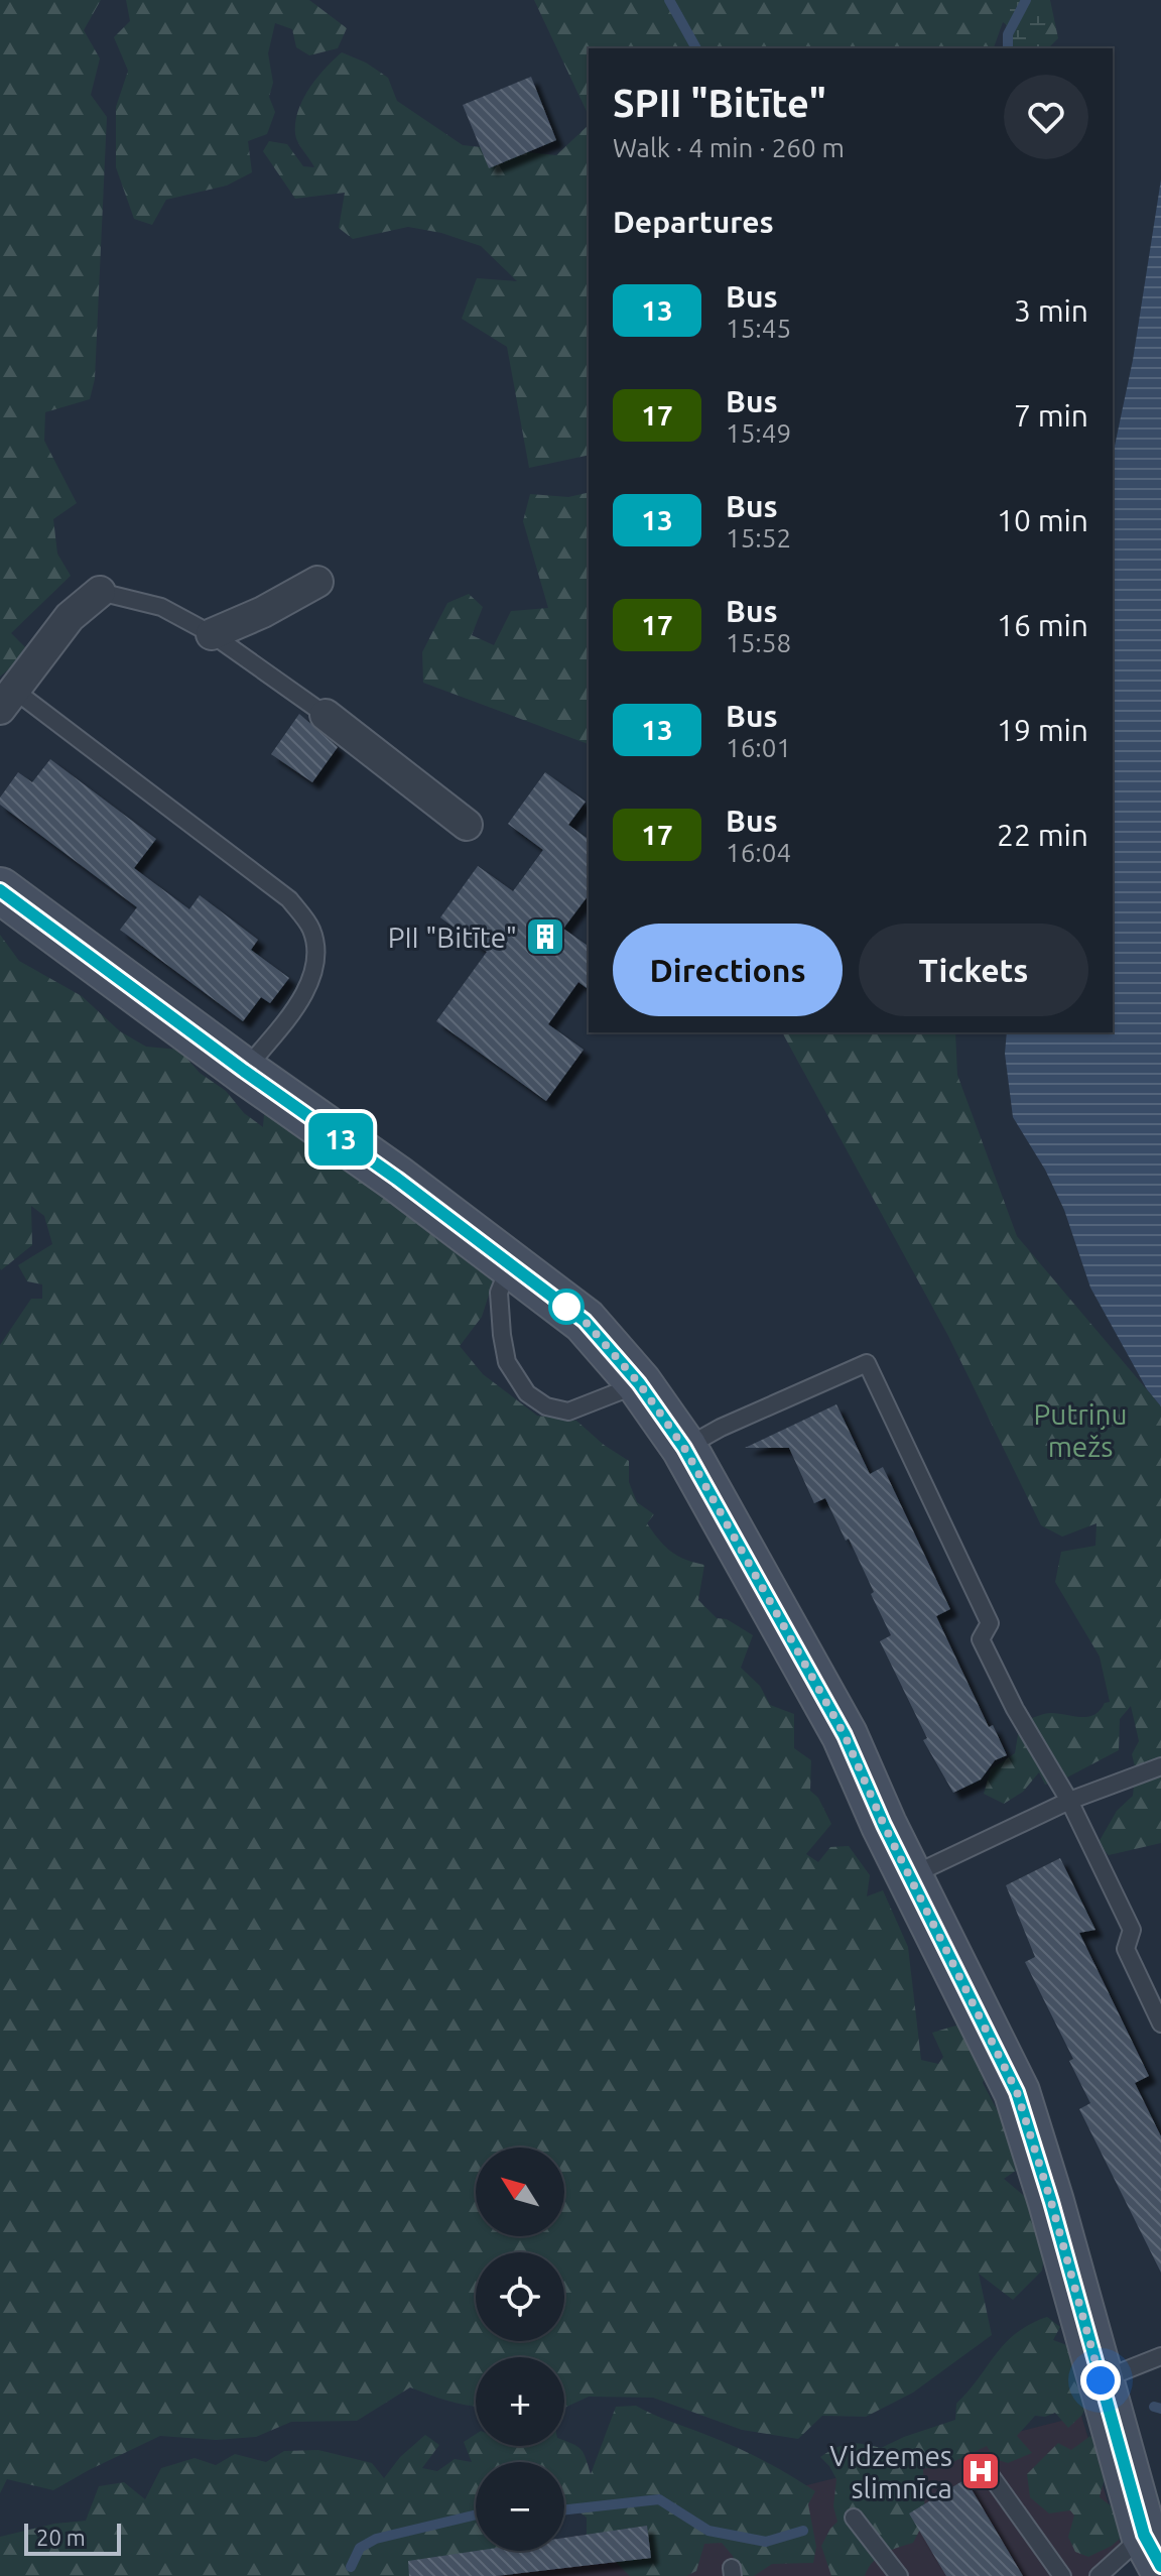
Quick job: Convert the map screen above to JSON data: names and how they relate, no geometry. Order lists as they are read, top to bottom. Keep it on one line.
{"parks":["Putriņu mežs"],"places":{"building":["PII \"Bitīte\""],"hospital":["Vidzemes slimnīca"]},"lines":["bus line 13"],"scale_bar":"20 m","north":"top left","page":{"on_map":"13","heading":[["SPII \"Bitīte\"","Walk · 4 min · 260 m"],"Departures"],"list":[{"mark":"13","name":"Bus","note":"15:45","value":"3 min"},{"mark":"17","name":"Bus","note":"15:49","value":"7 min"},{"mark":"13","name":"Bus","note":"15:52","value":"10 min"},{"mark":"17","name":"Bus","note":"15:58","value":"16 min"},{"mark":"13","name":"Bus","note":"16:01","value":"19 min"},{"mark":"17","name":"Bus","note":"16:04","value":"22 min"}],"buttons":["Directions","Tickets"],"map_buttons":["+","−"],"scale":"20 m"}}
